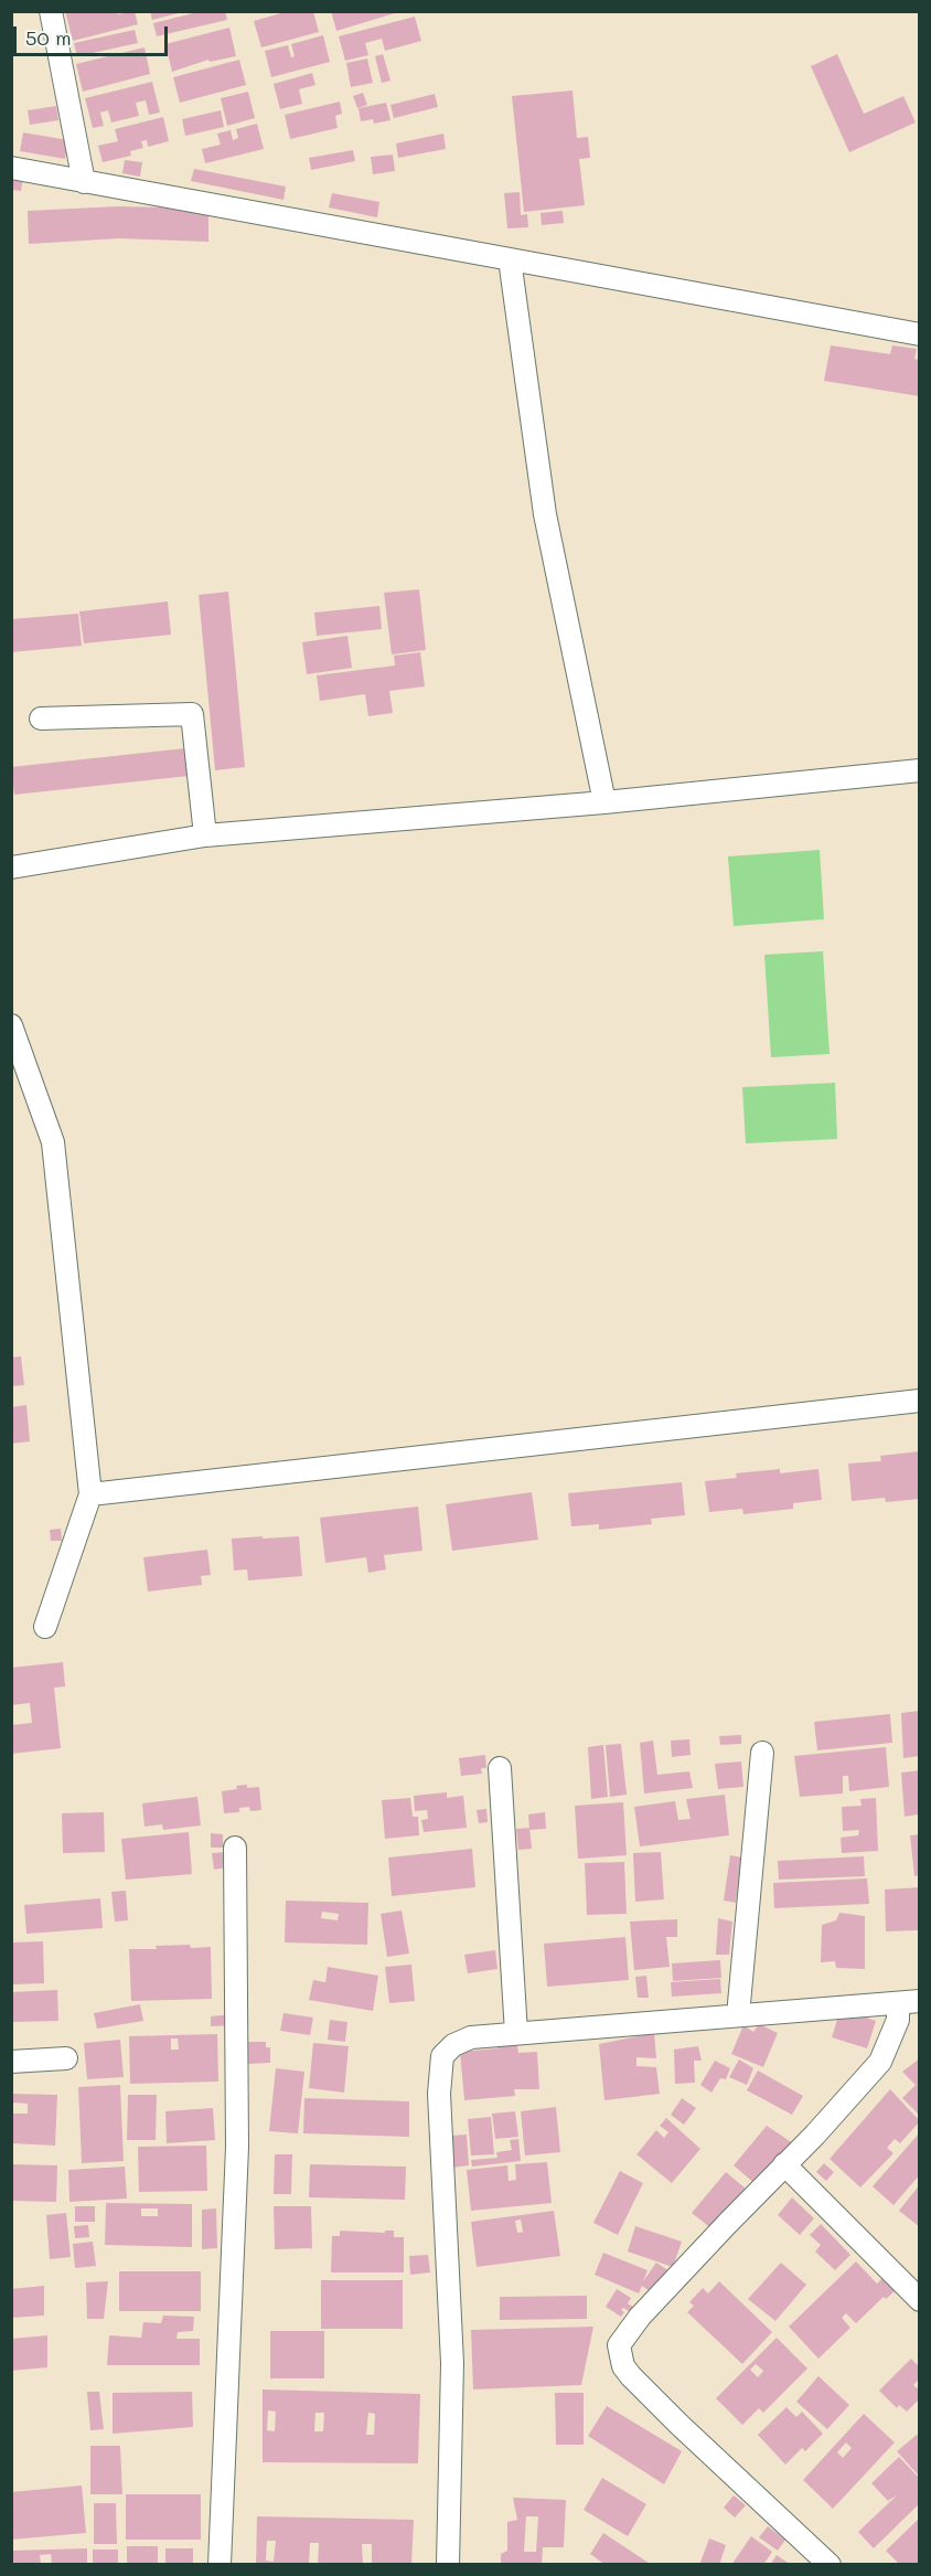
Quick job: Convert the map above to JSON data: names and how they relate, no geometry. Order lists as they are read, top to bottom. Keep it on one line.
{"scale_bar":"50 m"}
